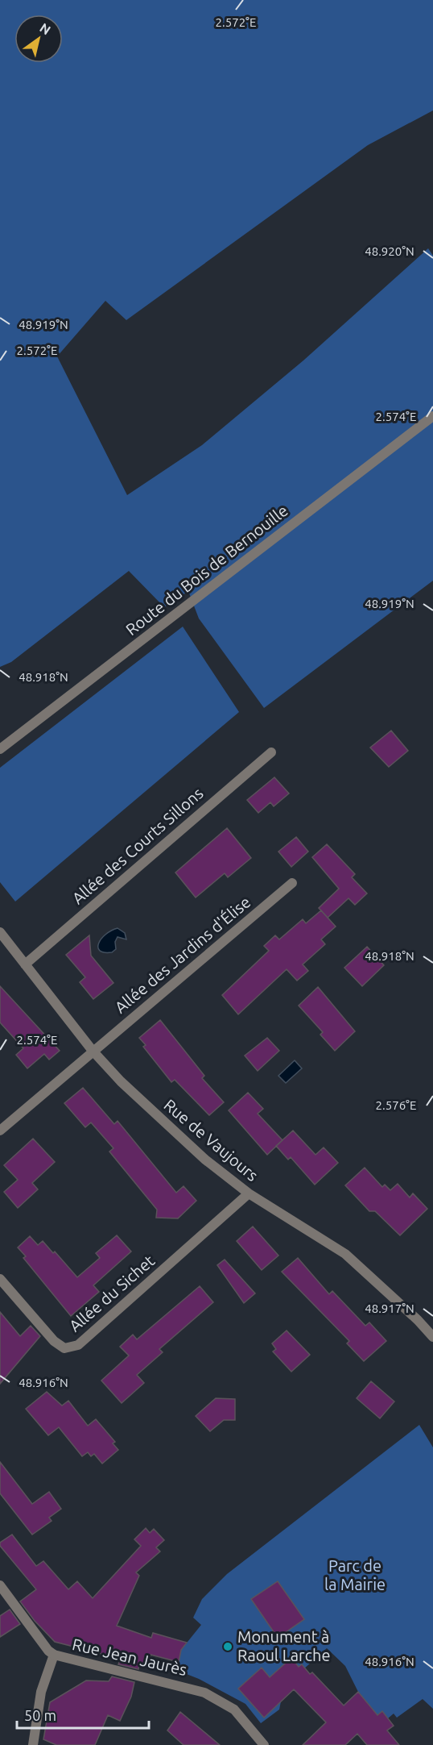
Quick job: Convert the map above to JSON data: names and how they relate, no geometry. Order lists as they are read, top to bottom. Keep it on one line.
{"streets":{"street":["Route du Bois de Bernouille","Allée des Courts Sillons","Allée des Jardins d'Élise","Rue de Vaujours","Allée du Sichet","Rue Jean Jaurès"]},"crossings":[["Allée des Courts Sillons","Rue de Vaujours"],["Allée des Jardins d'Élise","Rue de Vaujours"],["Rue de Vaujours","Allée du Sichet"]],"parks":["Parc de la Mairie"],"places":["Monument à Raoul Larche"],"scale_bar":"50 m","north":"top right","coordinates":["2.572°E","48.920°N","48.919°N","2.574°E","48.918°N","2.576°E","48.917°N","48.916°N"]}
